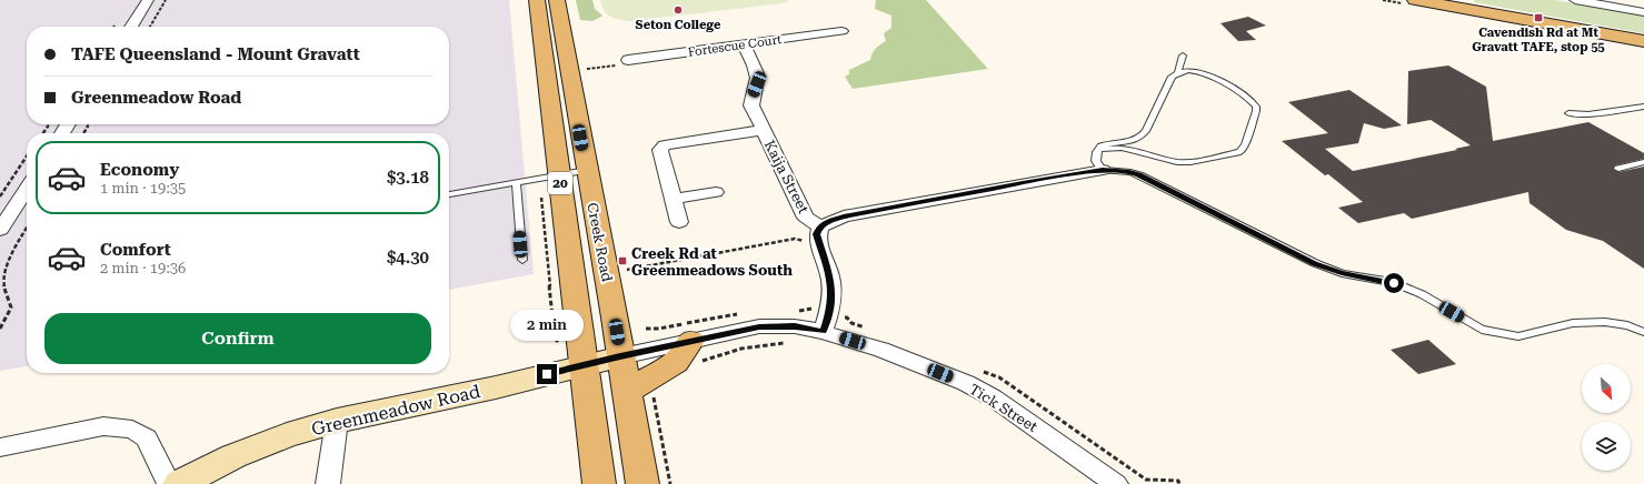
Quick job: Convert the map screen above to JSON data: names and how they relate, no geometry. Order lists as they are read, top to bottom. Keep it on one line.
{"streets":{"main road":["20","Creek Road"],"street":["Fortescue Court","Kaija Street","Tick Street","Greenmeadow Road"]},"crossings":[["Fortescue Court","Kaija Street"],["Kaija Street","Tick Street"],["Creek Road","Tick Street"],["Creek Road","Greenmeadow Road"],["Tick Street","Greenmeadow Road"]],"places":{"other":["Seton College"],"transit":["Cavendish Rd at Mt Gravatt TAFE, stop 55","Creek Rd at Greenmeadows South"]},"north":"bottom right","page":{"banner":["TAFE Queensland - Mount Gravatt","Greenmeadow Road"],"list":[{"name":"Economy","note":"1 min · 19:35","value":"$3.18"},{"name":"Comfort","note":"2 min · 19:36","value":"$4.30"}],"buttons":"Confirm","bubble":"2 min"}}
